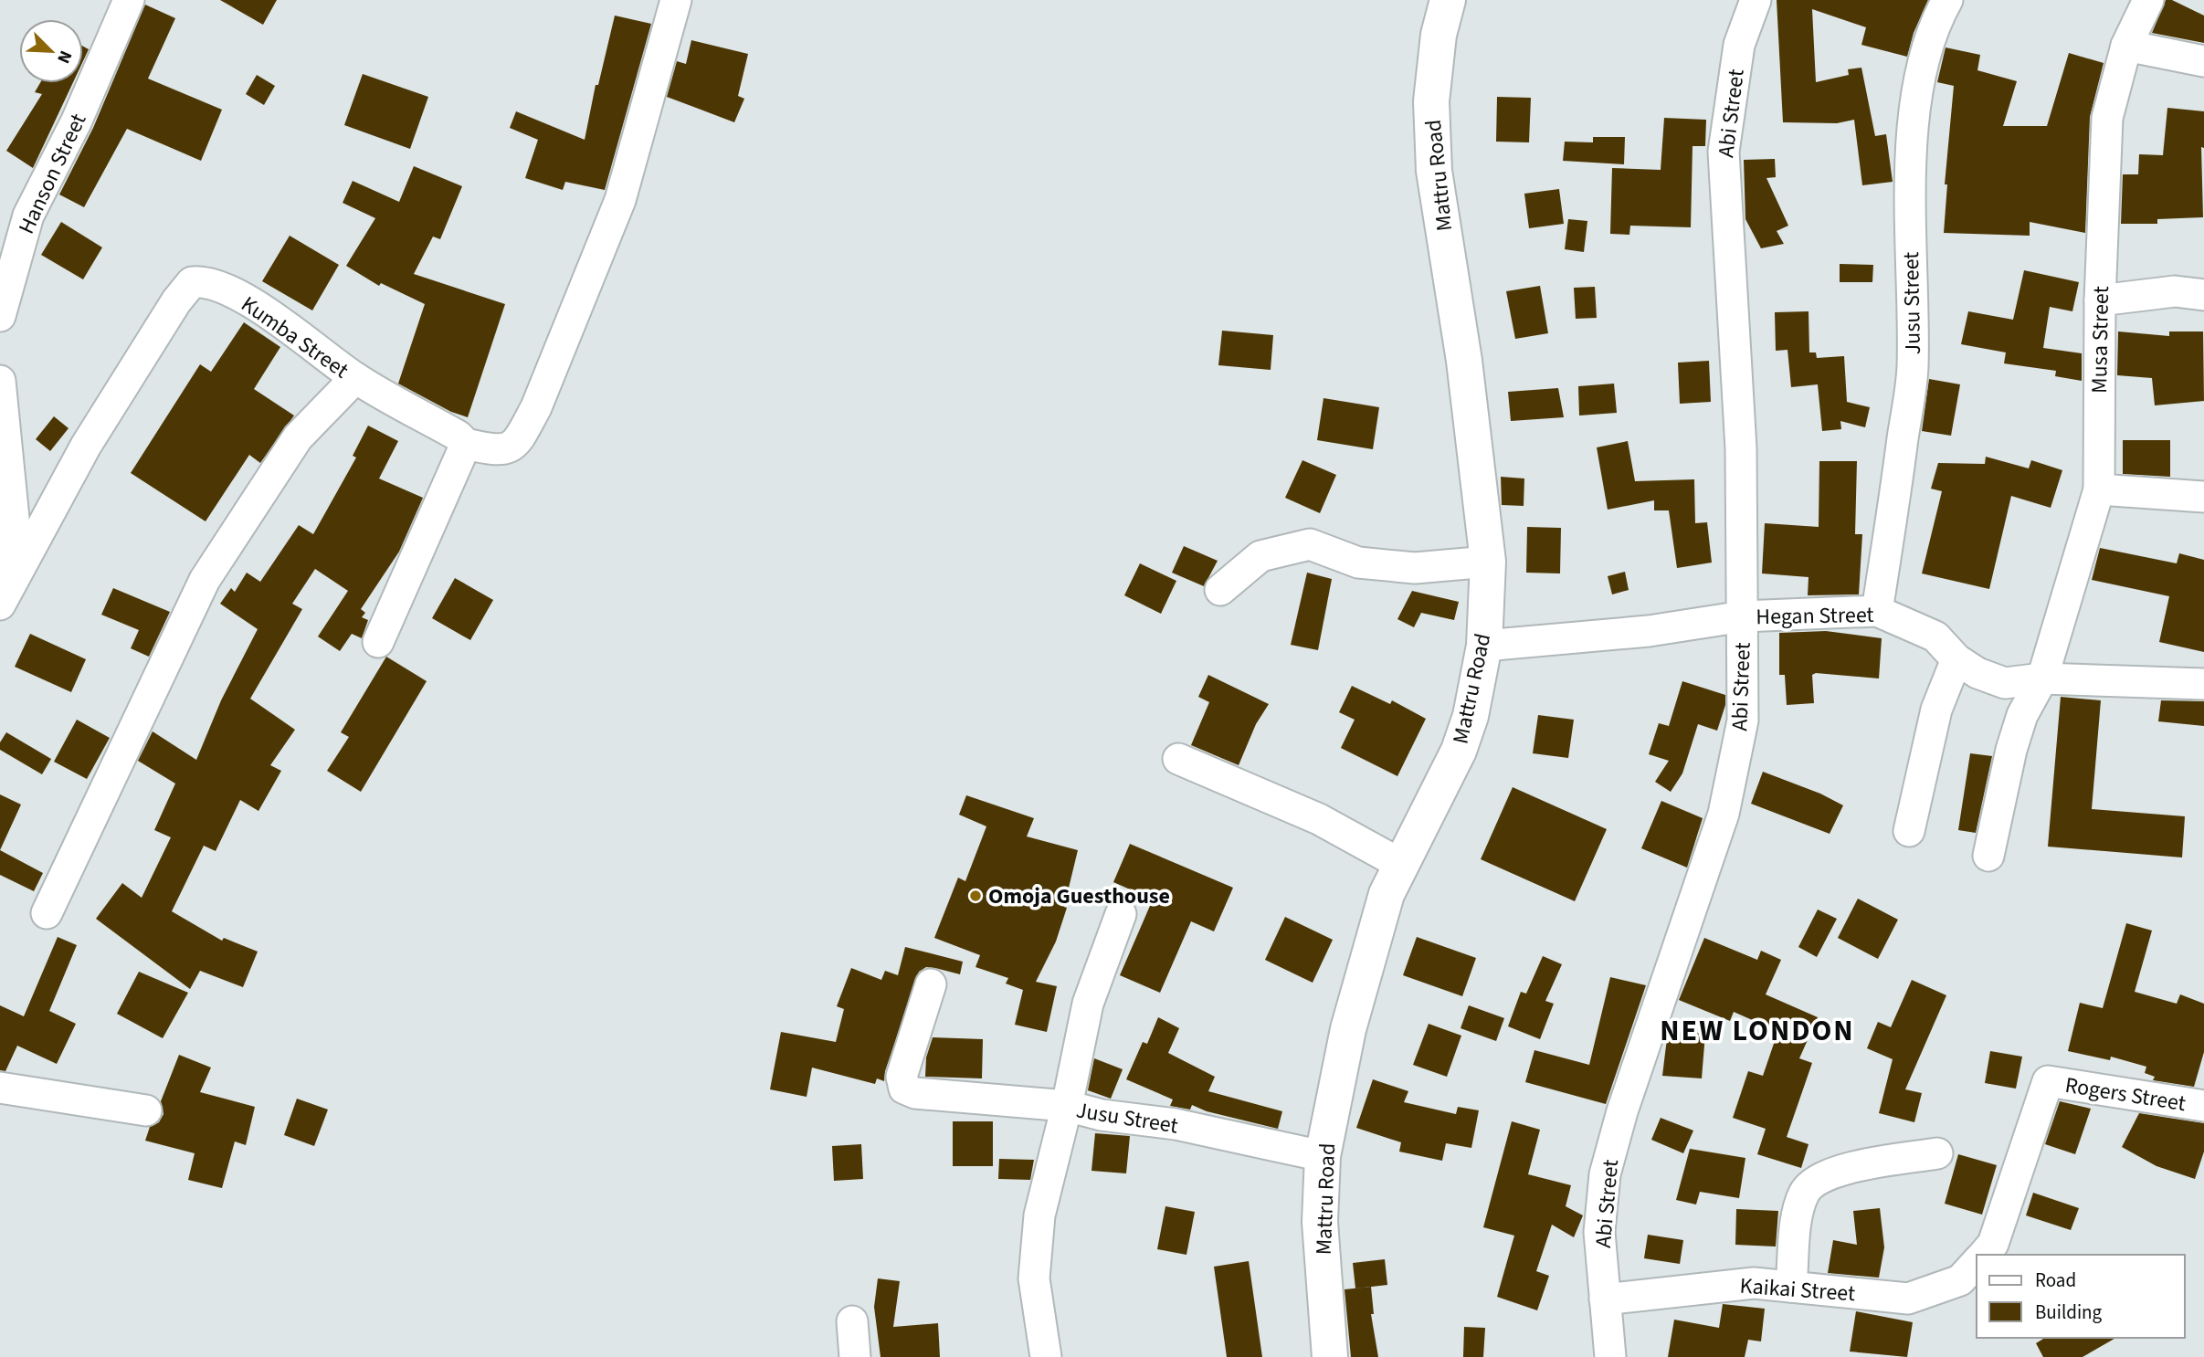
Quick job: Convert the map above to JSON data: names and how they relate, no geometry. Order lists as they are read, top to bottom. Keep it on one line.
{"streets":{"main road":["Mattru Road"],"street":["Abi Street","Hanson Street","Jusu Street","Kumba Street","Musa Street","Hegan Street","Rogers Street","Kaikai Street"]},"crossings":[["Abi Street","Hegan Street"],["Abi Street","Kaikai Street"],["Mattru Road","Jusu Street"],["Mattru Road","Hegan Street"],["Jusu Street","Hegan Street"],["Musa Street","Hegan Street"]],"districts":["NEW LONDON"],"places":["Omoja Guesthouse"],"legend":["Road","Building"],"north":"bottom right"}
